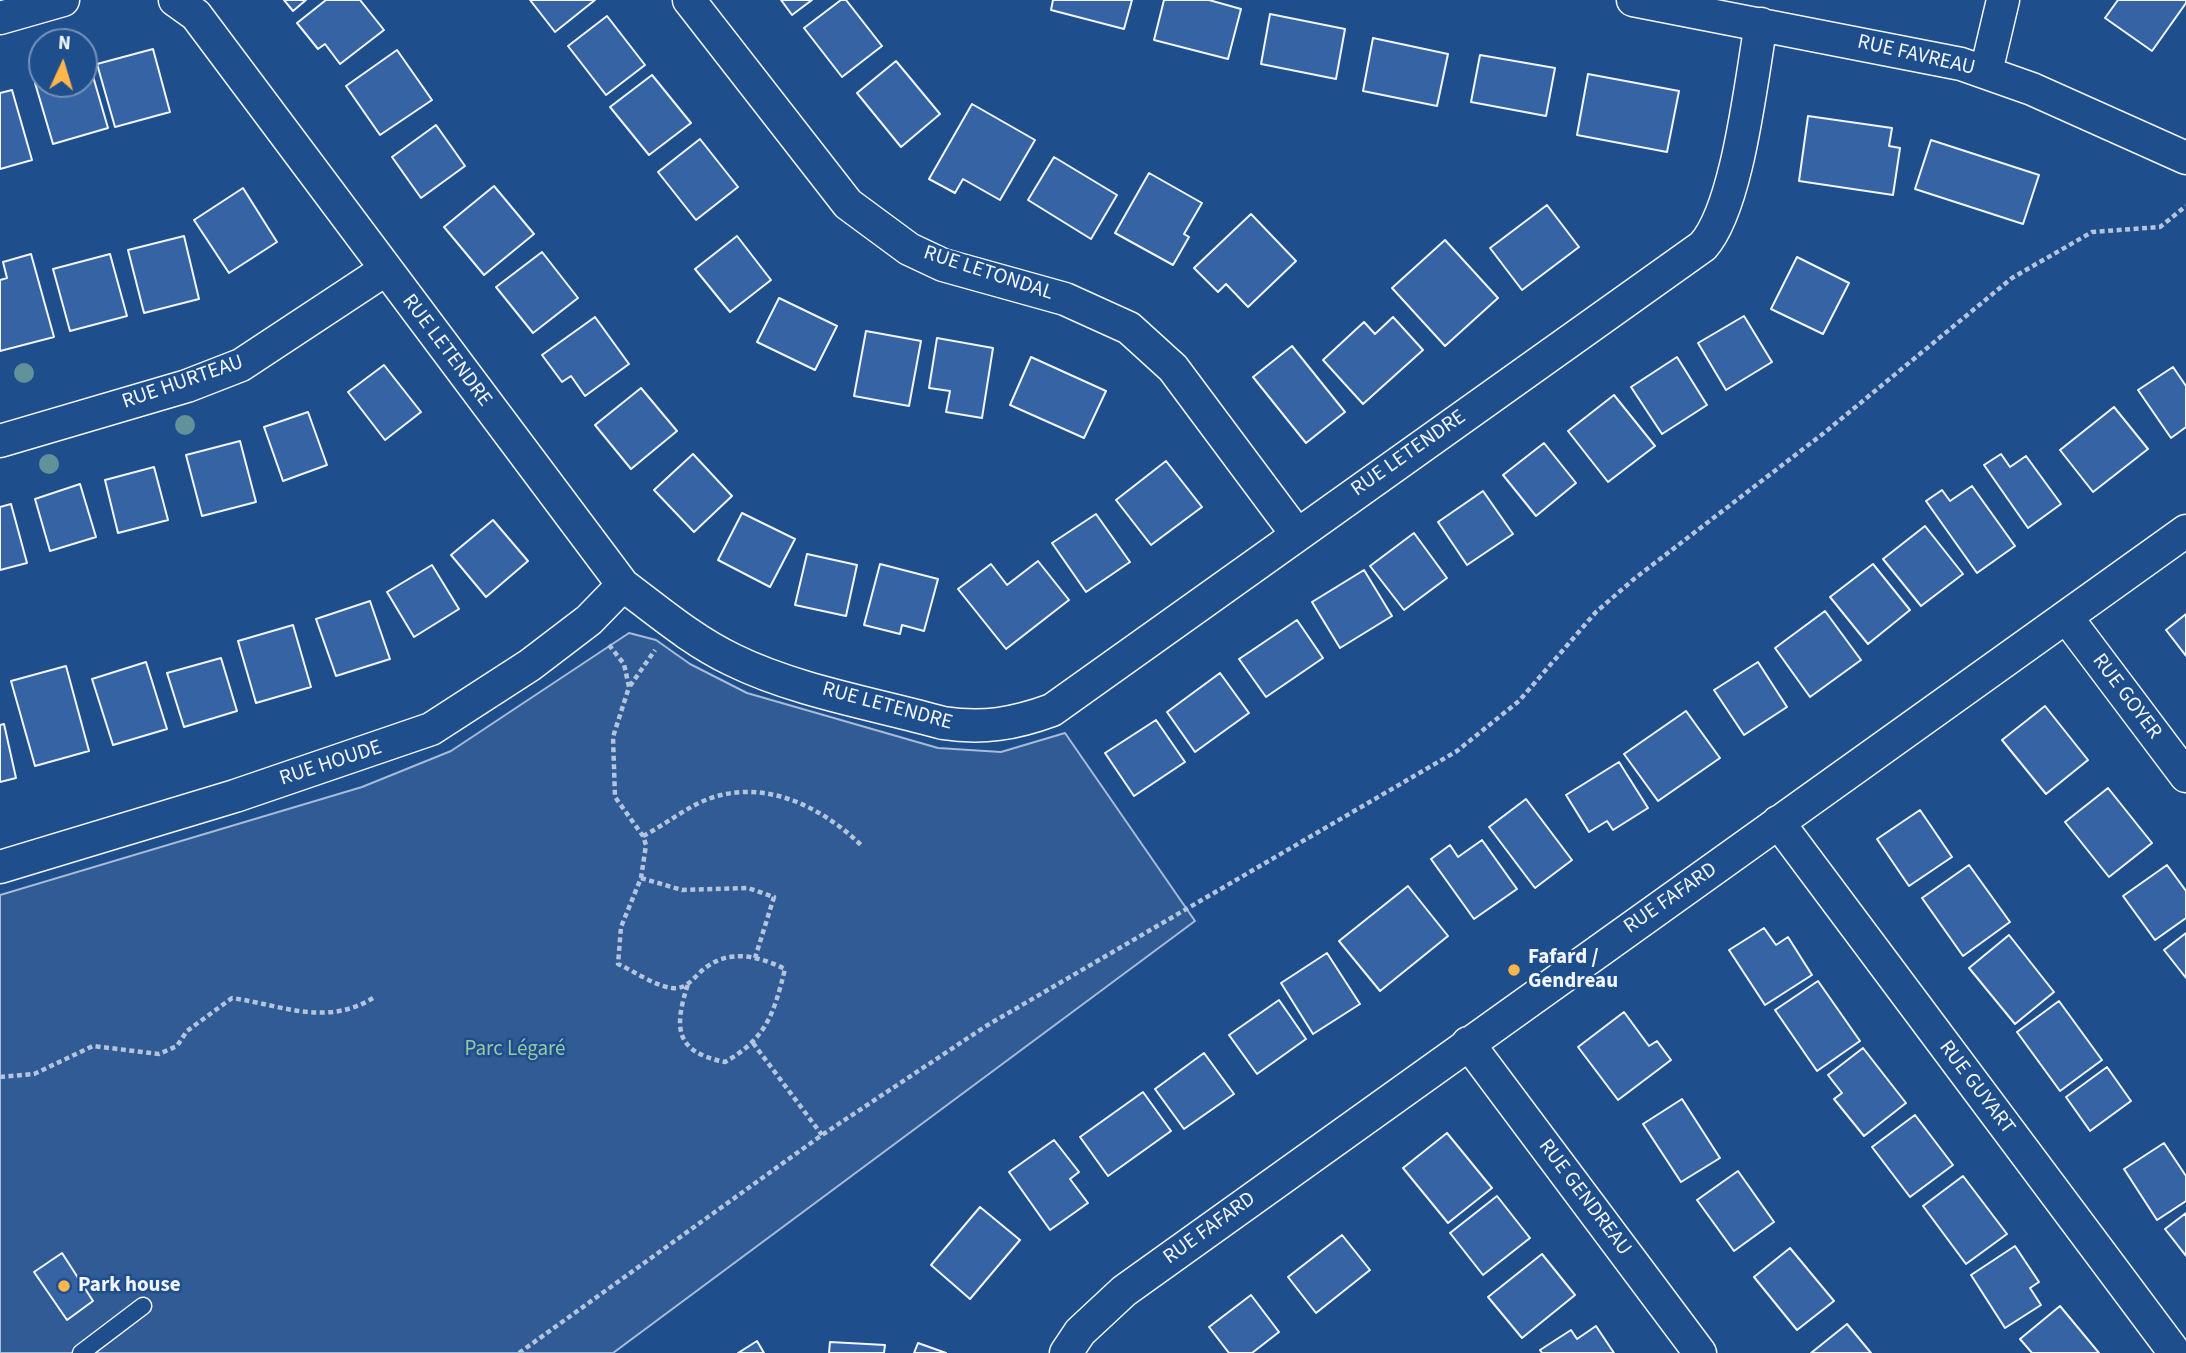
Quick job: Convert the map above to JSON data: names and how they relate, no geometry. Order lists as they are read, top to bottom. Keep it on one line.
{"streets":{"street":["RUE FAVREAU","RUE LETONDAL","RUE LETENDRE","RUE HURTEAU","RUE GOYER","RUE HOUDE","RUE FAFARD","RUE GUYART","RUE GENDREAU"]},"crossings":[["RUE FAVREAU","RUE LETENDRE"],["RUE LETONDAL","RUE LETENDRE"],["RUE LETENDRE","RUE HURTEAU"],["RUE LETENDRE","RUE HOUDE"],["RUE GOYER","RUE FAFARD"],["RUE FAFARD","RUE GUYART"],["RUE FAFARD","RUE GENDREAU"]],"parks":["Parc Légaré"],"places":["Fafard / Gendreau","Park house"],"north":"top"}
